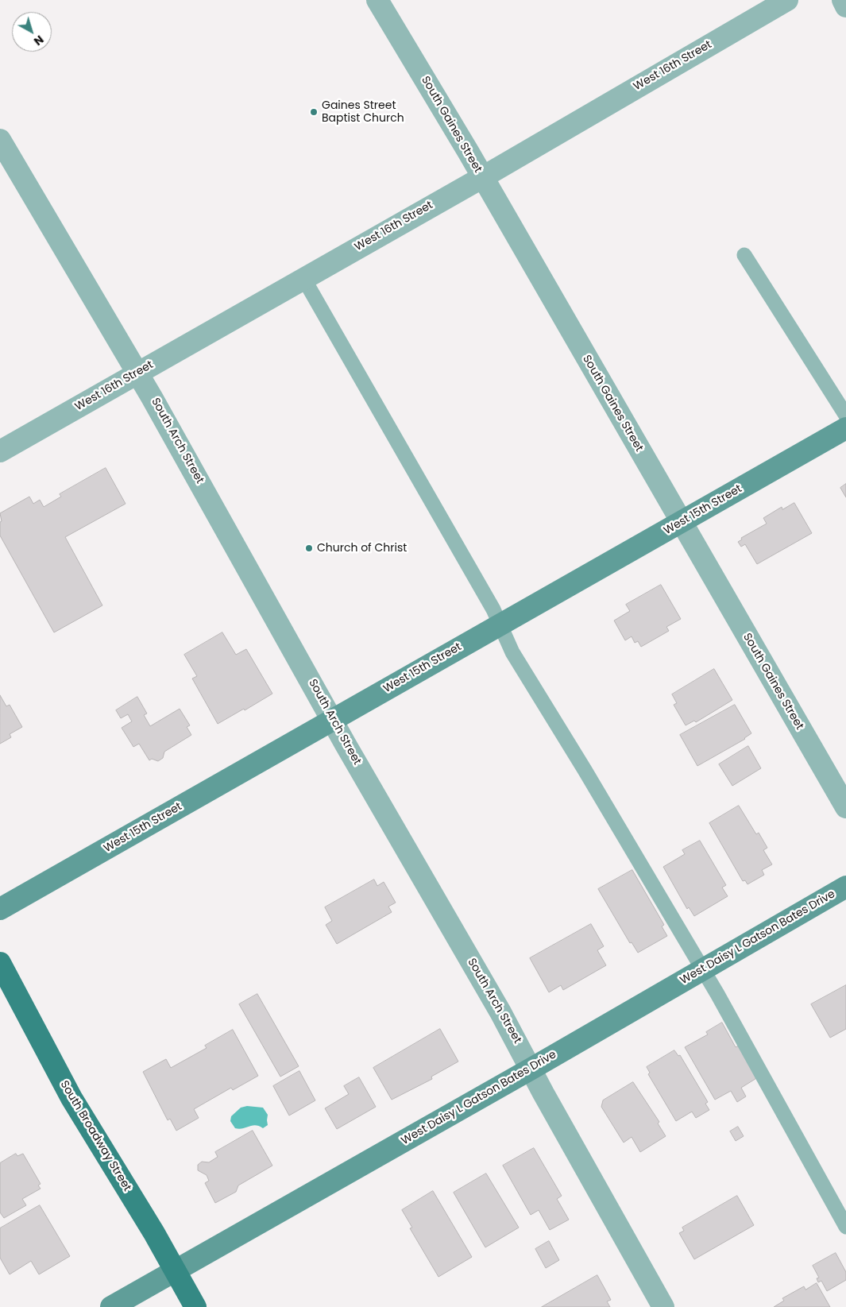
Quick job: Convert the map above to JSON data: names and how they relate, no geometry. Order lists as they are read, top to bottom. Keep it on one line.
{"streets":{"main road":["South Broadway Street"],"street":["West 16th Street","South Gaines Street","South Arch Street","West 15th Street","West Daisy L Gatson Bates Drive"]},"crossings":[["West 16th Street","South Gaines Street"],["West 16th Street","South Arch Street"],["South Gaines Street","West 15th Street"],["South Arch Street","West 15th Street"],["South Arch Street","West Daisy L Gatson Bates Drive"],["West Daisy L Gatson Bates Drive","South Broadway Street"]],"places":["Gaines Street Baptist Church","Church of Christ"],"north":"bottom right"}
